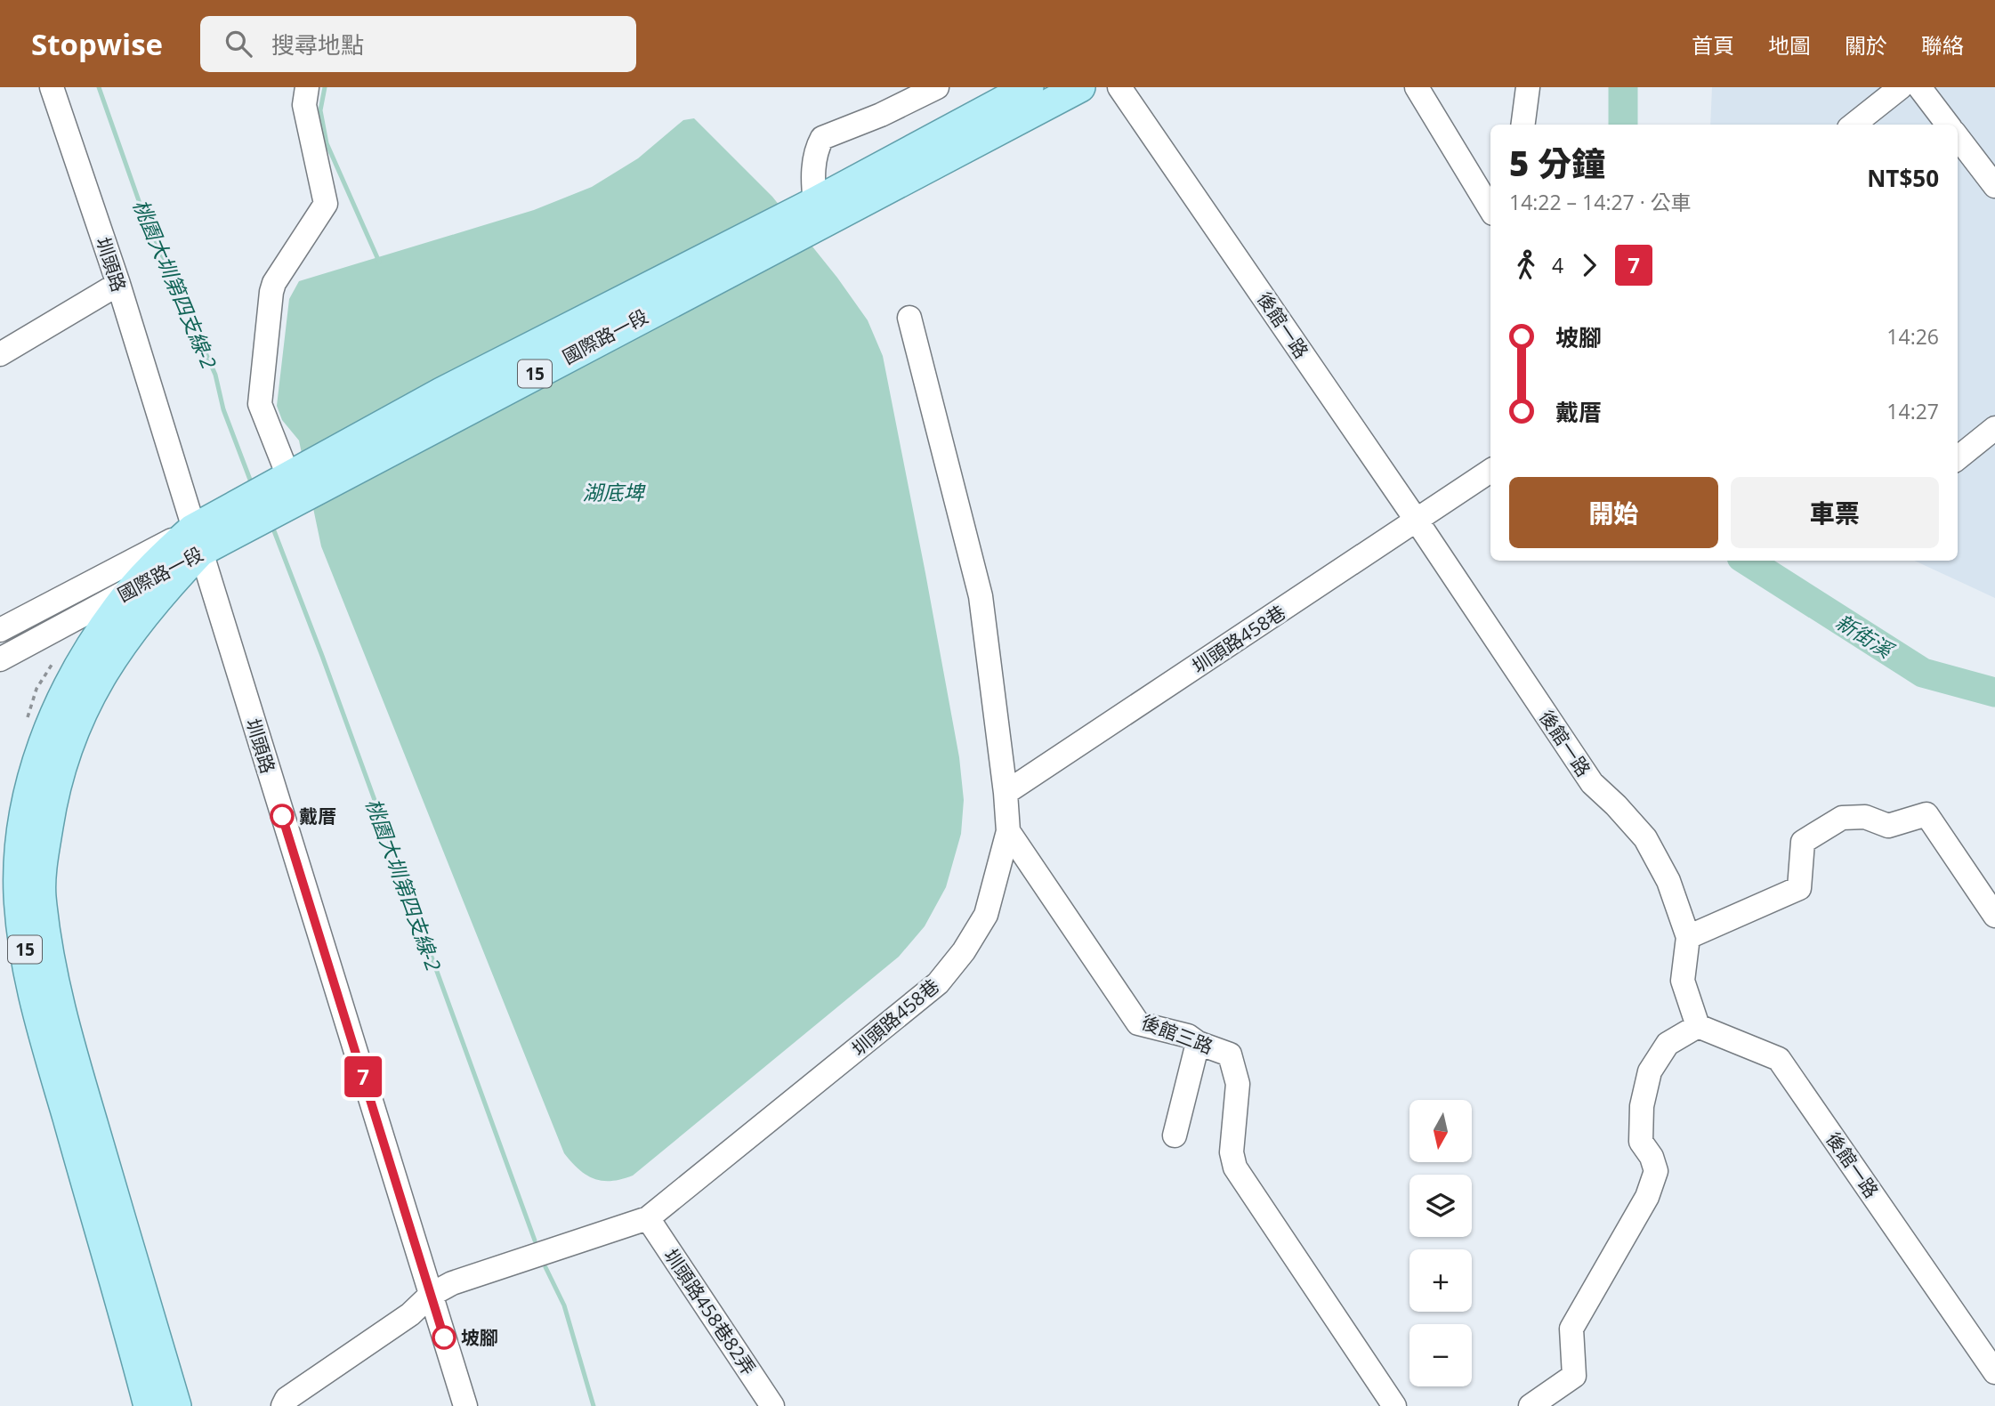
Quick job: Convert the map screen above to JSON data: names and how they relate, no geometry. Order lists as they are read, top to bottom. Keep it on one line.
{"streets":{"main road":["國際路一段","15"],"street":["圳頭路","後館一路","圳頭路458巷","後館三路","圳頭路458巷82弄"]},"crossings":[["圳頭路","國際路一段"],["圳頭路","15"],["圳頭路","圳頭路458巷"],["後館一路","圳頭路458巷"],["國際路一段","15"],["圳頭路458巷","後館三路"],["圳頭路458巷","圳頭路458巷82弄"]],"water":["桃園大圳第四支線-2","湖底埤","新街溪"],"places":["戴厝","坡腳"],"lines":["bus line 7"],"north":"bottom","page":{"header":"Stopwise","search":"搜尋地點","nav":["首頁","地圖","關於","聯絡"],"on_map":"7","heading":["5 分鐘","14:22 – 14:27 · 公車","NT$50"],"legs":["4","7"],"list":[{"name":"坡腳","value":"14:26"},{"name":"戴厝","value":"14:27"}],"buttons":["開始","車票"],"map_buttons":["+","−"]}}
